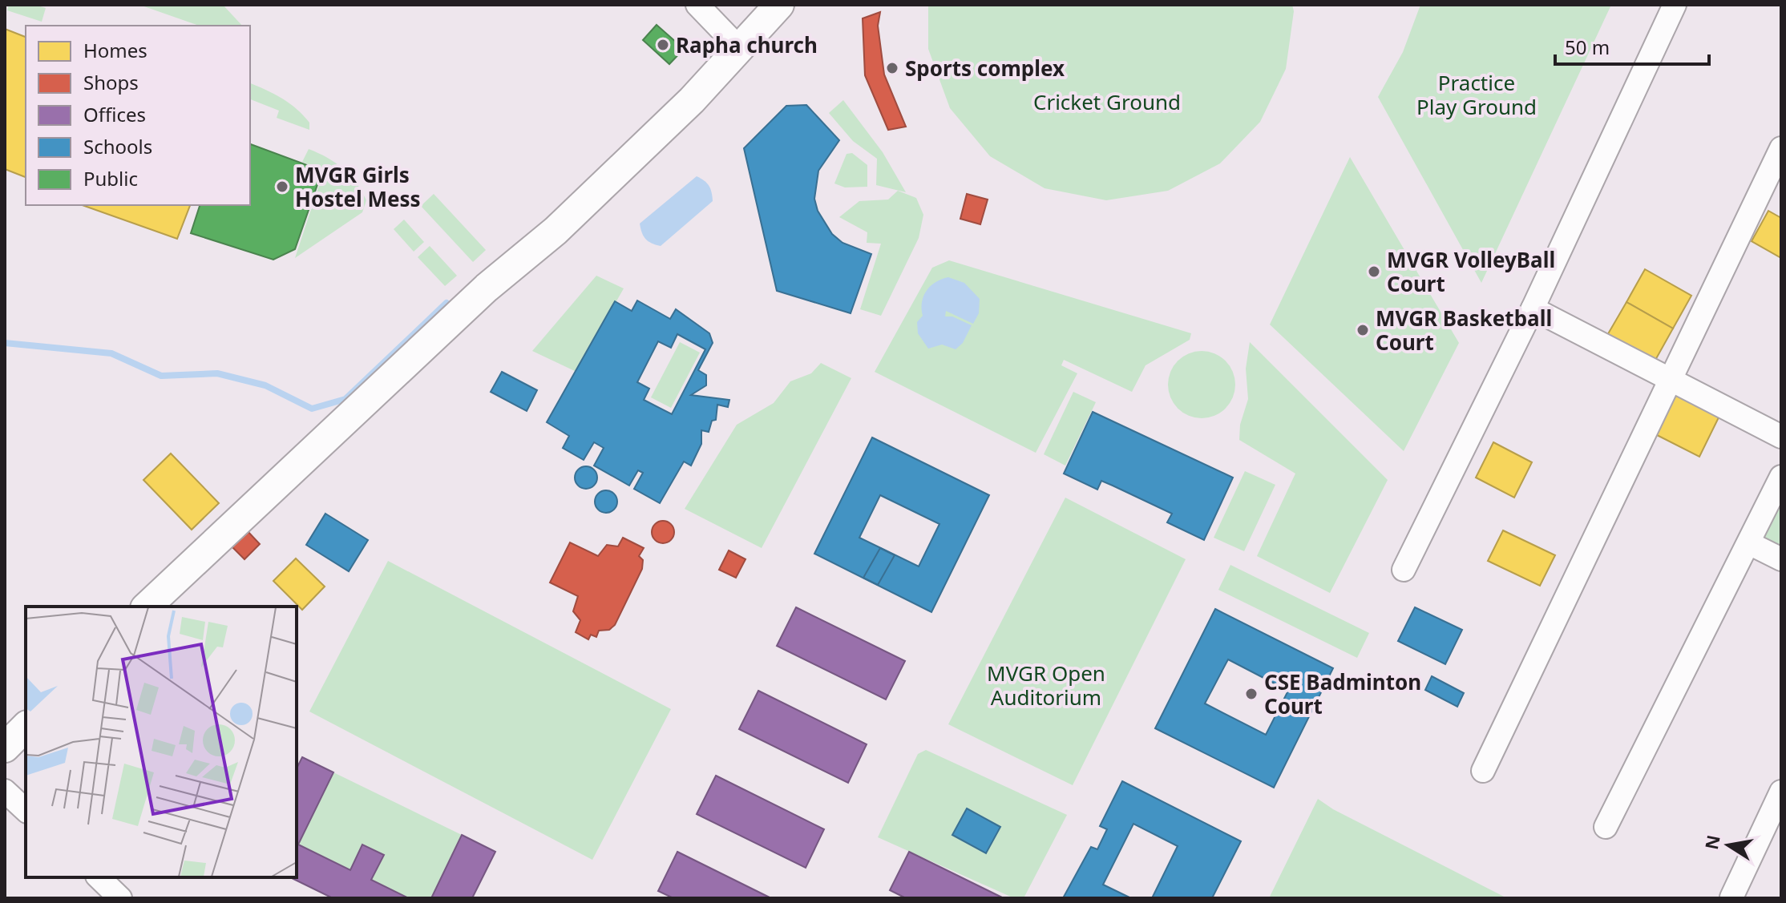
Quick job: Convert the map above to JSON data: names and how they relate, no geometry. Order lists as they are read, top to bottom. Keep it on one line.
{"parks":["Practice Play Ground","Cricket Ground","MVGR Open Auditorium"],"places":["Rapha church","Sports complex","MVGR Girls Hostel Mess","MVGR VolleyBall Court","MVGR Basketball Court","CSE Badminton Court"],"legend":["Homes","Shops","Offices","Schools","Public"],"scale_bar":"50 m","north":"left"}
